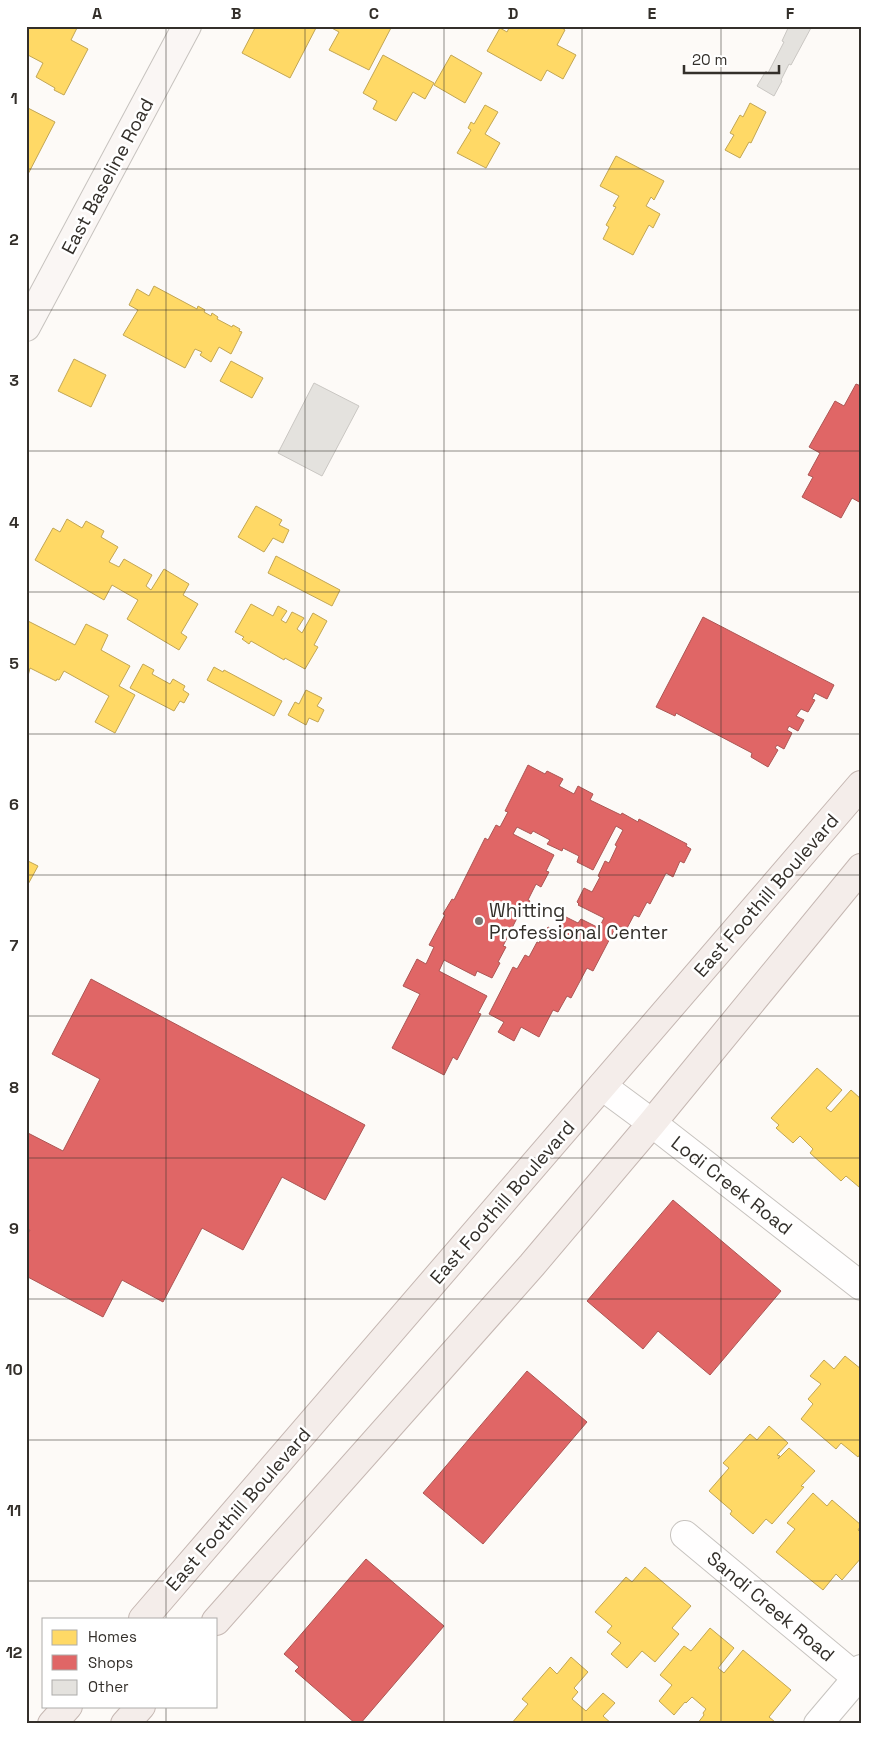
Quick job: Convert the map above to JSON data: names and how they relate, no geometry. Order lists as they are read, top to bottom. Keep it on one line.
{"streets":{"main road":["East Baseline Road","East Foothill Boulevard"],"street":["Lodi Creek Road","Sandi Creek Road"]},"crossings":[["East Foothill Boulevard","Lodi Creek Road"]],"places":["Whitting Professional Center"],"legend":["Homes","Shops","Other"],"scale_bar":"20 m","grid":{"columns":["A","B","C","D","E","F"],"rows":["1","2","3","4","5","6","7","8","9","10","11","12"]}}
